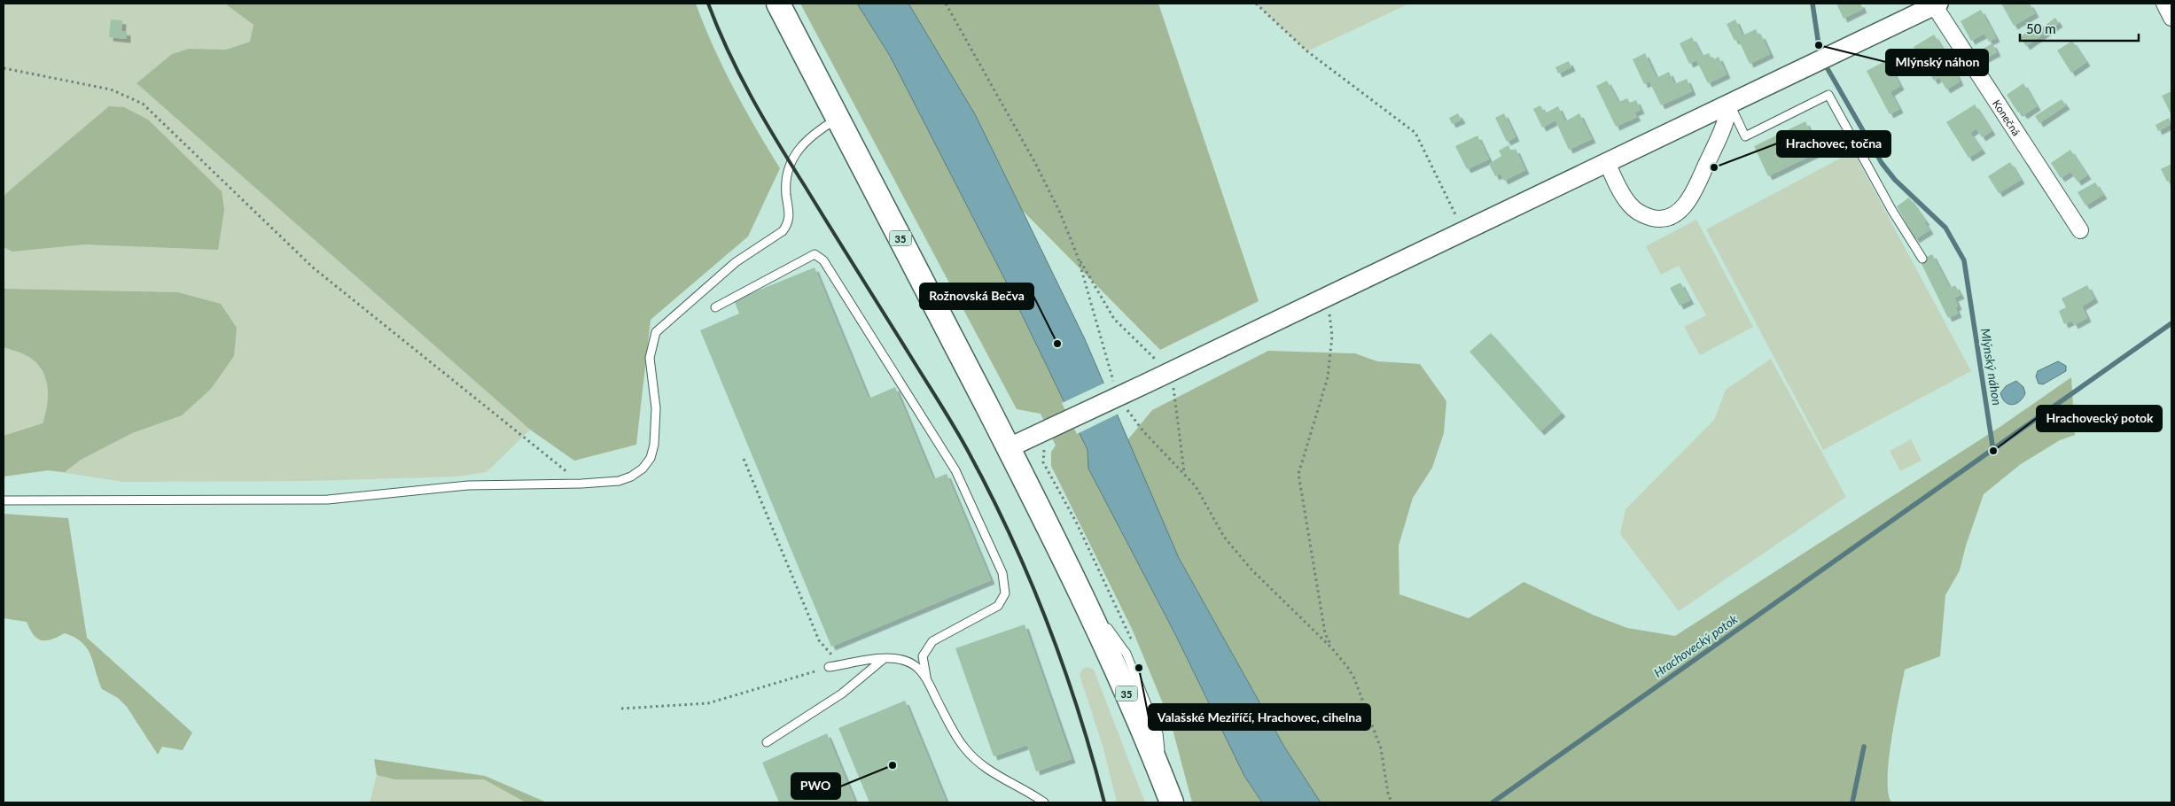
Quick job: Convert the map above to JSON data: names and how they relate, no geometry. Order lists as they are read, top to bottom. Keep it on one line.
{"streets":{"main road":["35"],"street":["Konečná"]},"water":["Mlýnský náhon","Hrachovecký potok"],"places":["Mlýnský náhon","Hrachovec, točna","Rožnovská Bečva","Hrachovecký potok","Valašské Meziříčí, Hrachovec, cihelna","PWO"],"scale_bar":"50 m"}
